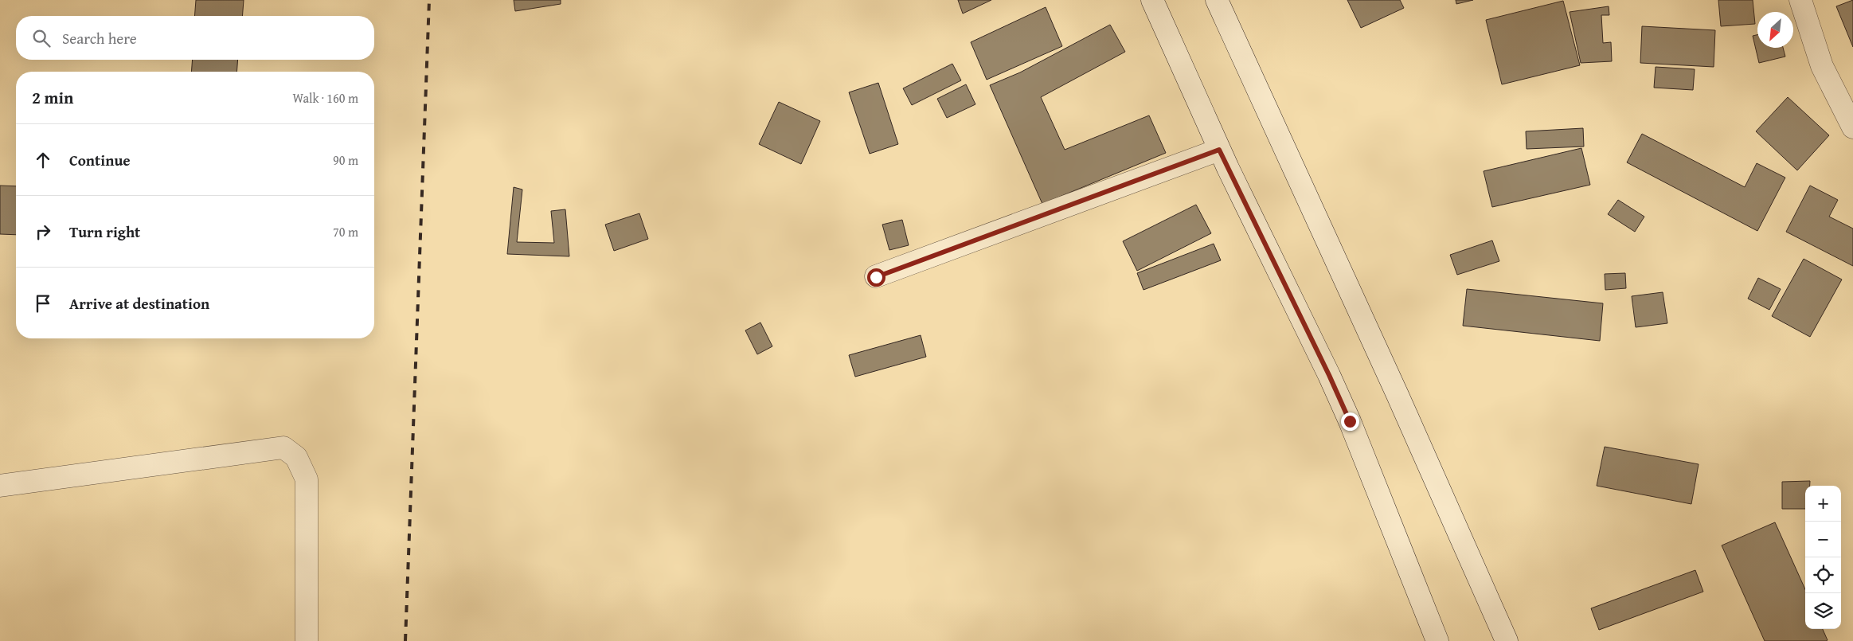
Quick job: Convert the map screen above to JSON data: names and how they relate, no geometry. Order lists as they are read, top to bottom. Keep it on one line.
{"north":"bottom left","page":{"search":"Search here","heading":["2 min","Walk · 160 m"],"list":[["Continue","90 m"],["Turn right","70 m"],"Arrive at destination"],"map_buttons":["+","−"]}}
